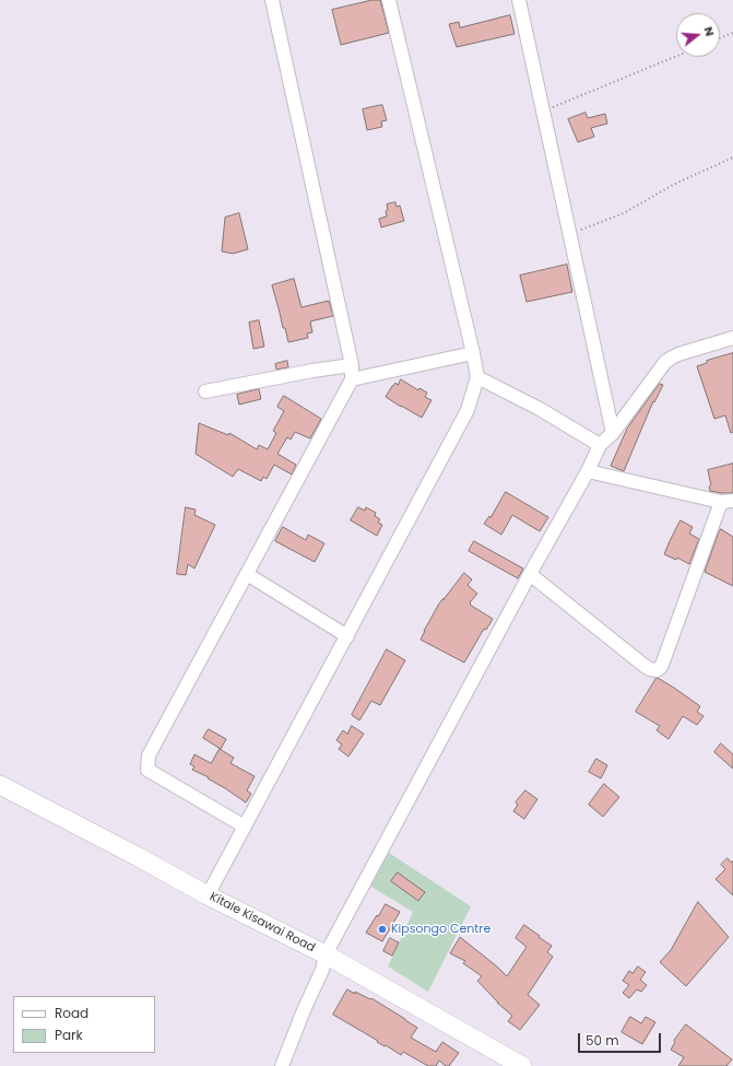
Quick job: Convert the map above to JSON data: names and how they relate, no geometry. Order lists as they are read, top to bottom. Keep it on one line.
{"streets":{"street":["Kitale Kisawai Road"]},"places":["Kipsongo Centre"],"legend":["Road","Park"],"scale_bar":"50 m","north":"right"}
